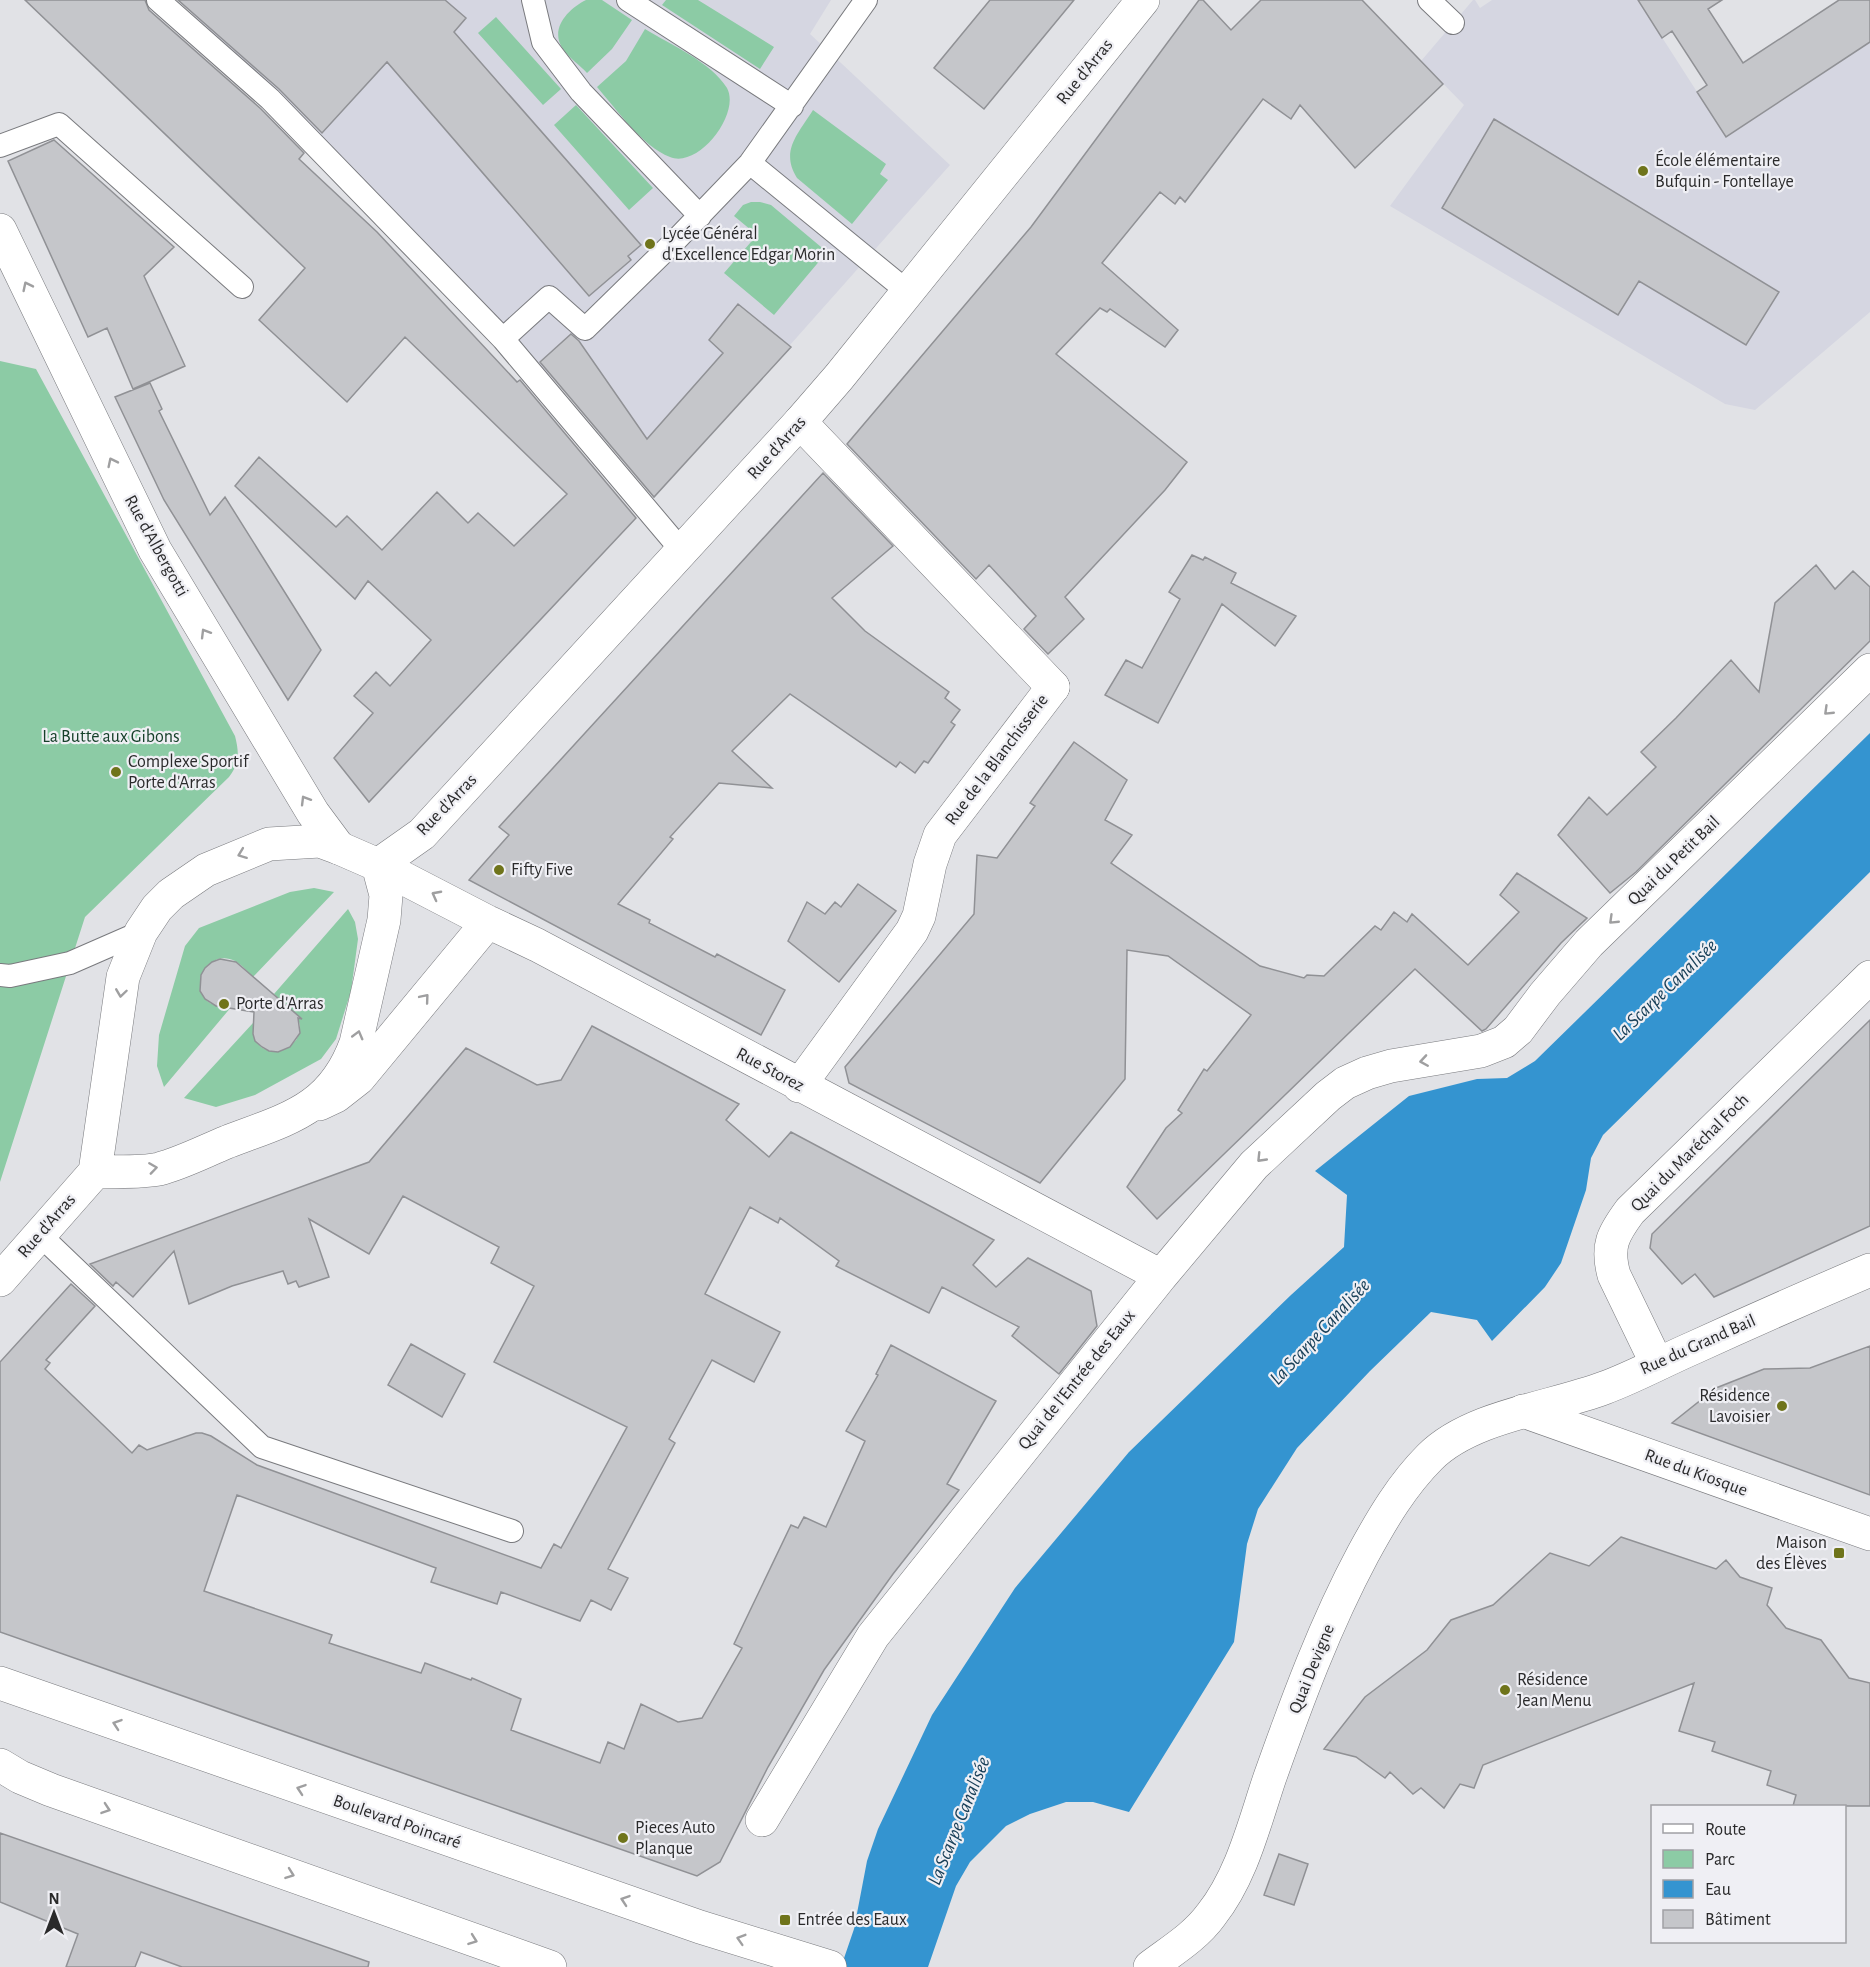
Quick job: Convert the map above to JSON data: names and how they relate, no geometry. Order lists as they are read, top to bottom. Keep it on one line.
{"streets":{"street":["Rue d'Arras","Rue d'Albergotti","Rue de la Blanchisserie","Quai du Petit Bail","Rue Storez","Quai du Maréchal Foch","Rue du Grand Bail","Quai de l'Entrée des Eaux","Rue du Kiosque","Quai Devigne","Boulevard Poincaré"]},"crossings":[["Rue d'Arras","Rue de la Blanchisserie"],["Rue d'Arras","Rue Storez"],["Rue de la Blanchisserie","Rue Storez"],["Quai du Petit Bail","Quai de l'Entrée des Eaux"],["Rue Storez","Quai de l'Entrée des Eaux"],["Quai du Maréchal Foch","Rue du Grand Bail"],["Rue du Grand Bail","Rue du Kiosque"],["Rue du Grand Bail","Quai Devigne"],["Rue du Kiosque","Quai Devigne"]],"one_way":["Rue d'Albergotti","Quai du Petit Bail","Quai de l'Entrée des Eaux"],"water":["La Scarpe Canalisée"],"parks":["La Butte aux Gibons"],"places":{"other":["École élémentaire Bufquin - Fontellaye","Lycée Général d'Excellence Edgar Morin","Complexe Sportif Porte d'Arras","Fifty Five","Porte d'Arras","Résidence Lavoisier","Résidence Jean Menu","Pieces Auto Planque"],"transit":["Maison des Élèves","Entrée des Eaux"]},"legend":["Route","Parc","Eau","Bâtiment"],"north":"top"}
